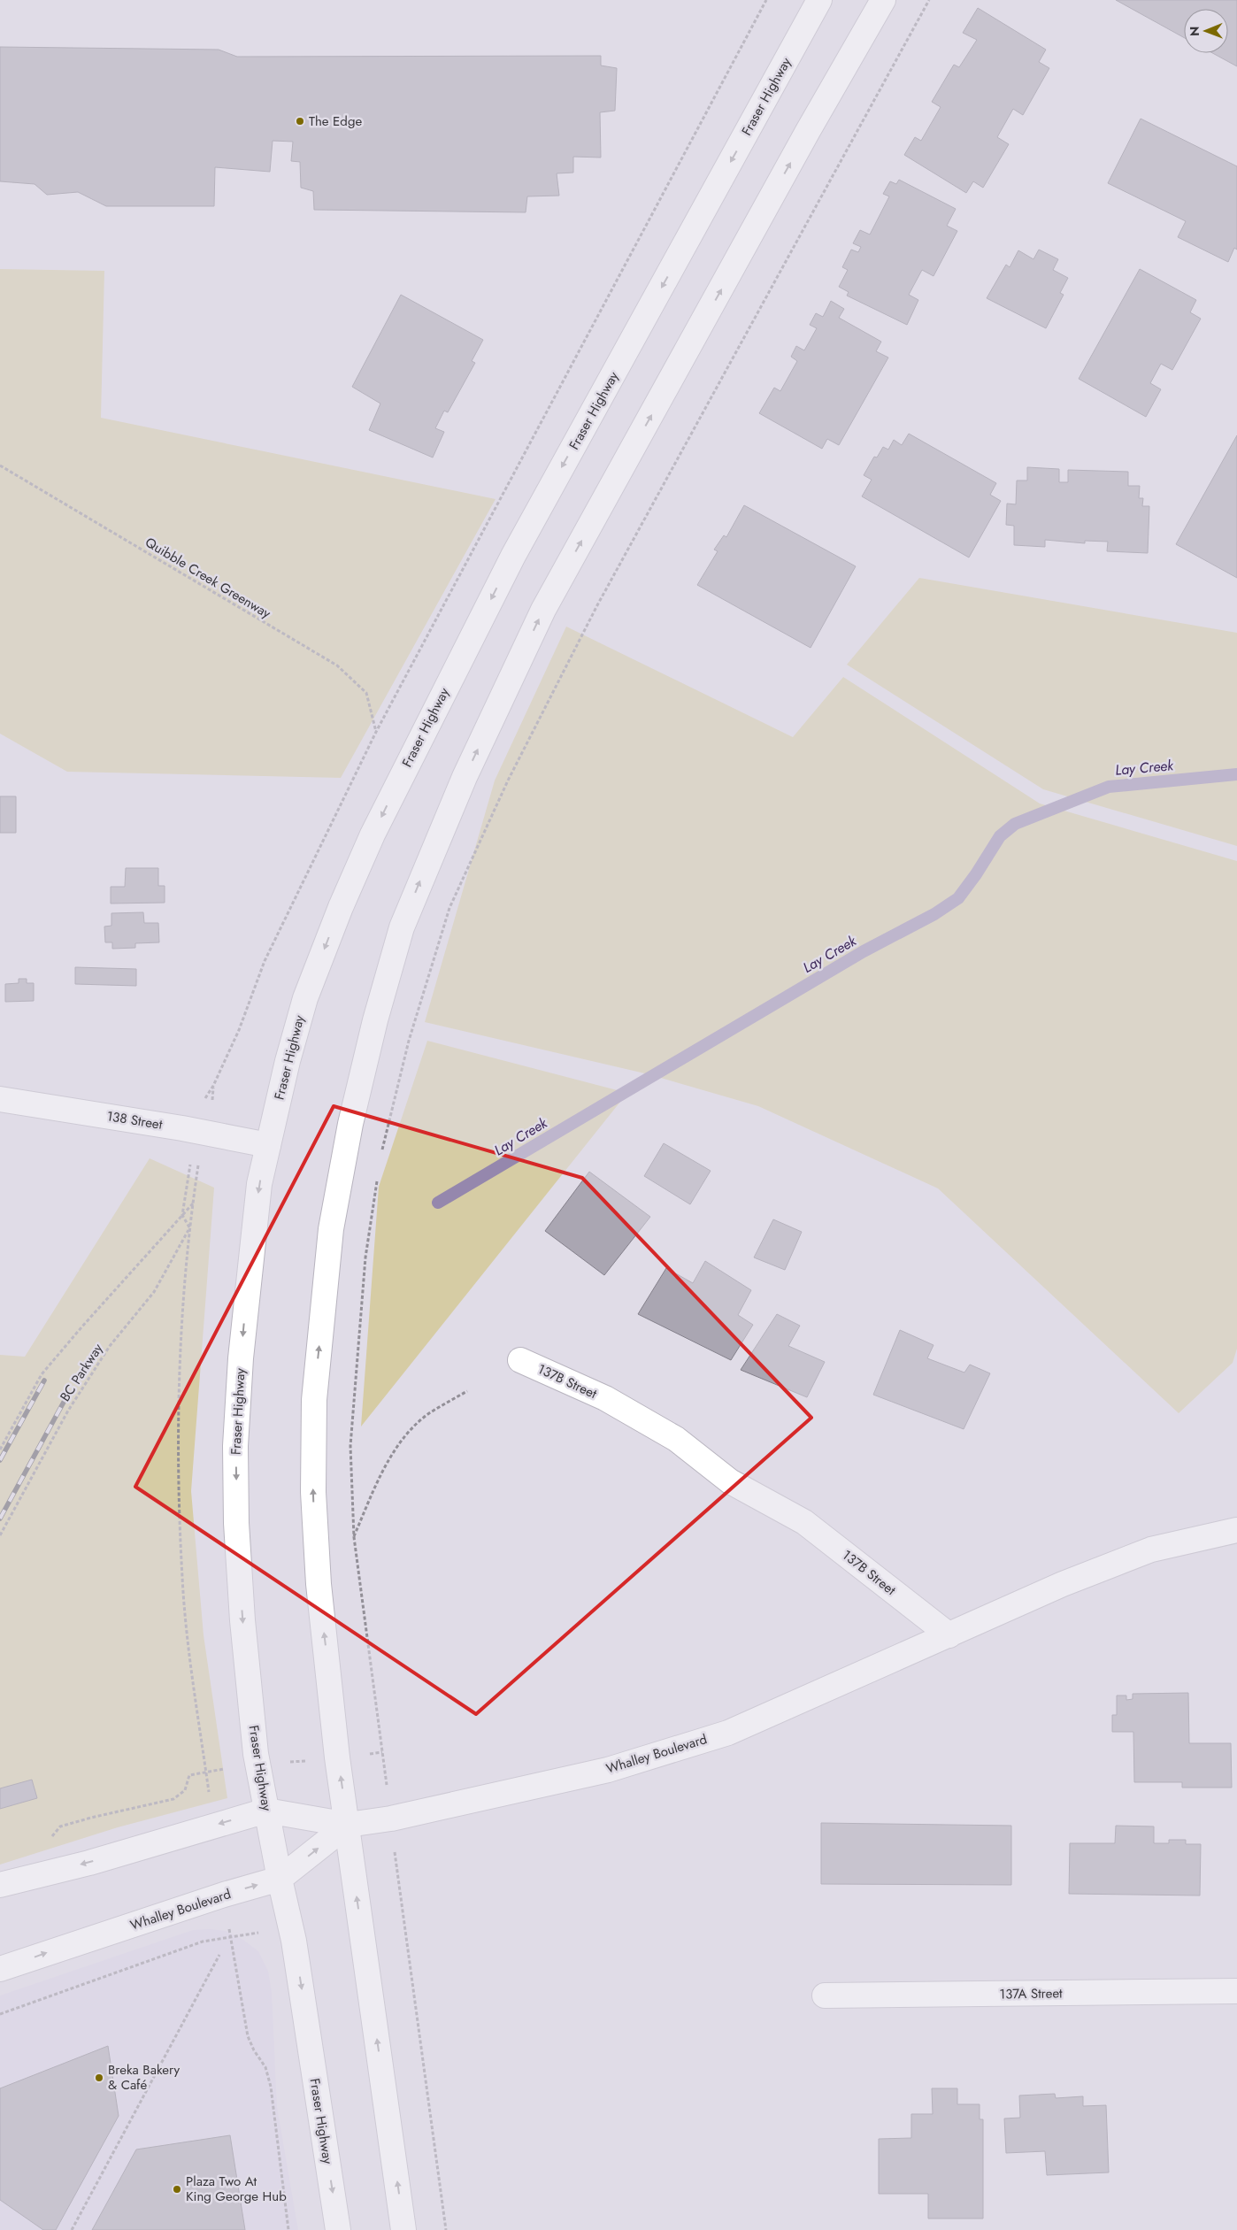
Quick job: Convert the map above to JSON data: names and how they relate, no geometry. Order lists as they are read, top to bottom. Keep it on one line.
{"streets":{"main road":["Fraser Highway","138 Street","137B Street","Whalley Boulevard","137A Street"],"path":["Quibble Creek Greenway","BC Parkway"]},"crossings":[["Fraser Highway","138 Street"],["Fraser Highway","Whalley Boulevard"],["137B Street","Whalley Boulevard"]],"water":["Lay Creek"],"places":["The Edge","Breka Bakery & Café","Plaza Two At King George Hub"],"north":"left"}
